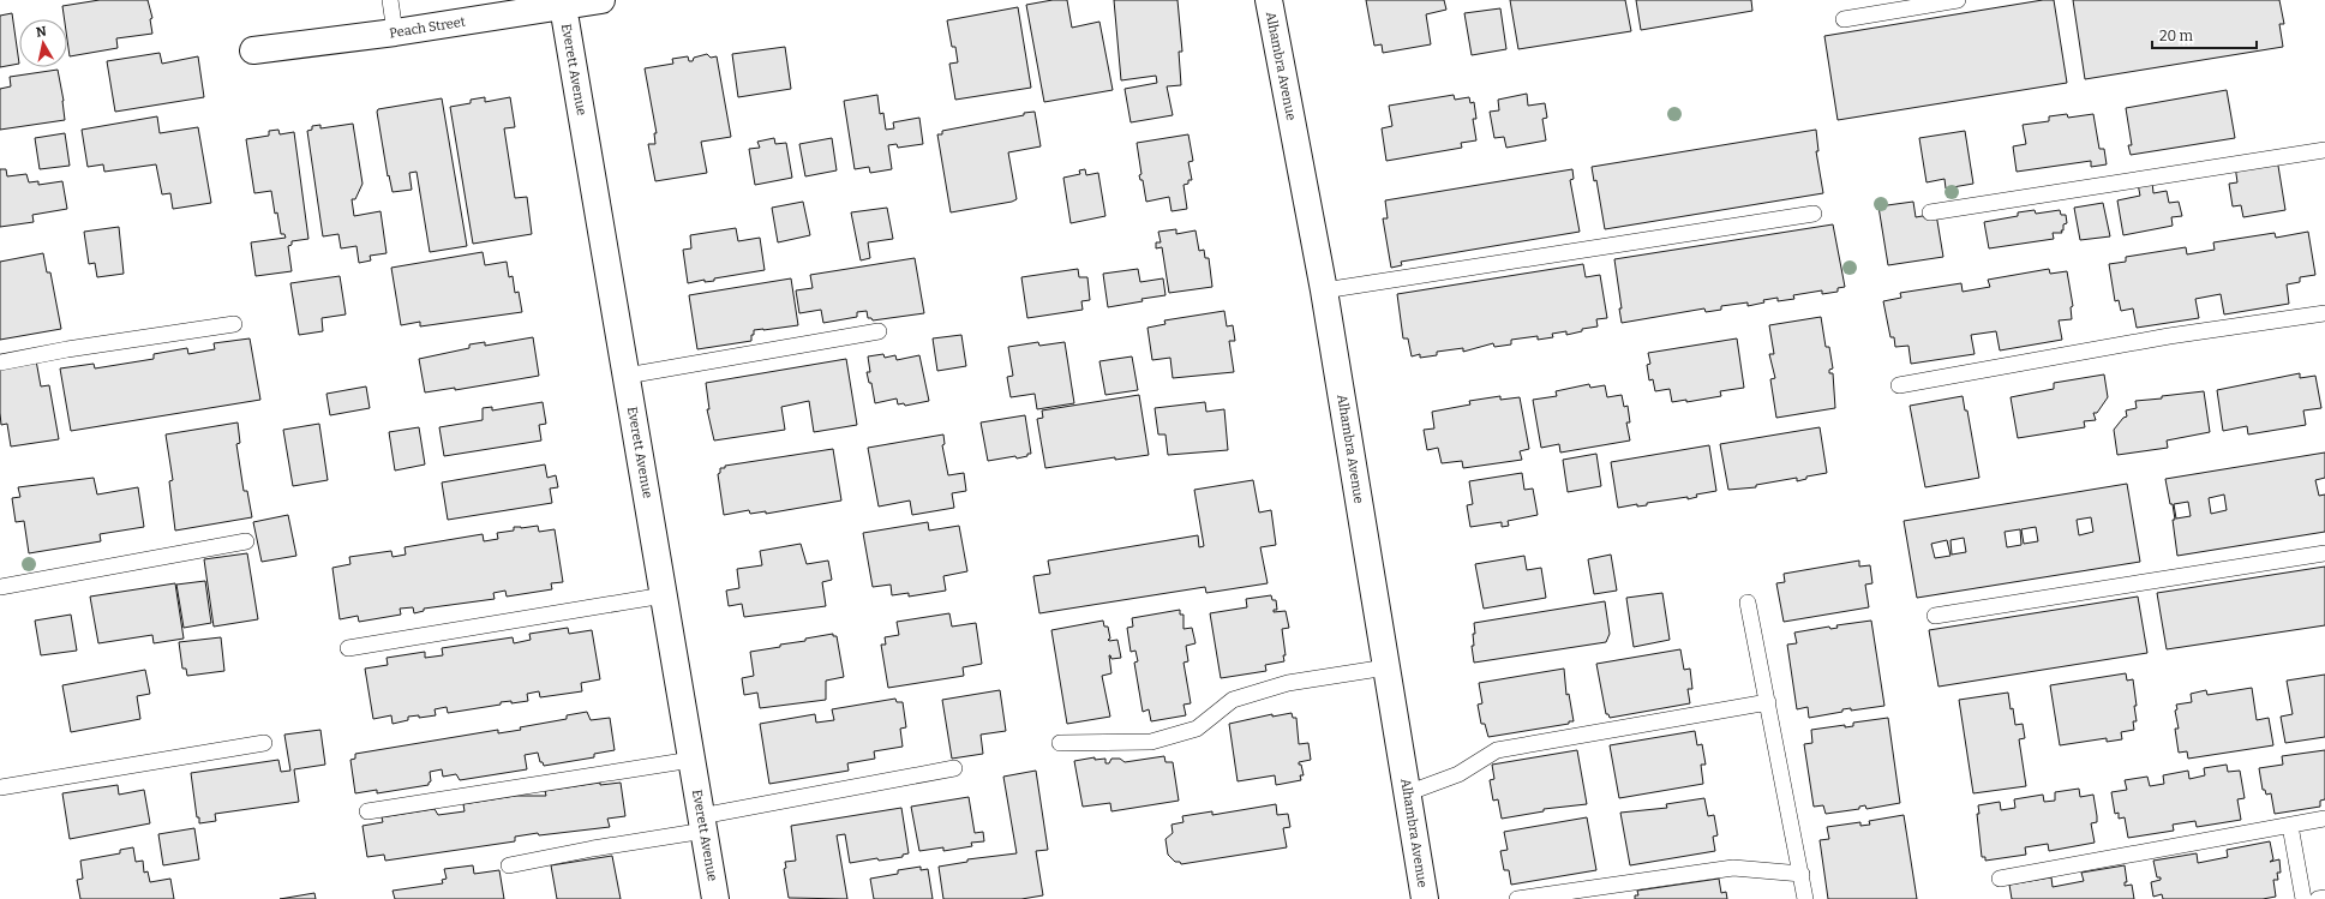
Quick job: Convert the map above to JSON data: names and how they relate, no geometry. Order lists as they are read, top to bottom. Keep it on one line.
{"streets":{"street":["Peach Street","Alhambra Avenue","Everett Avenue"]},"crossings":[["Peach Street","Everett Avenue"]],"scale_bar":"20 m","north":"top"}
